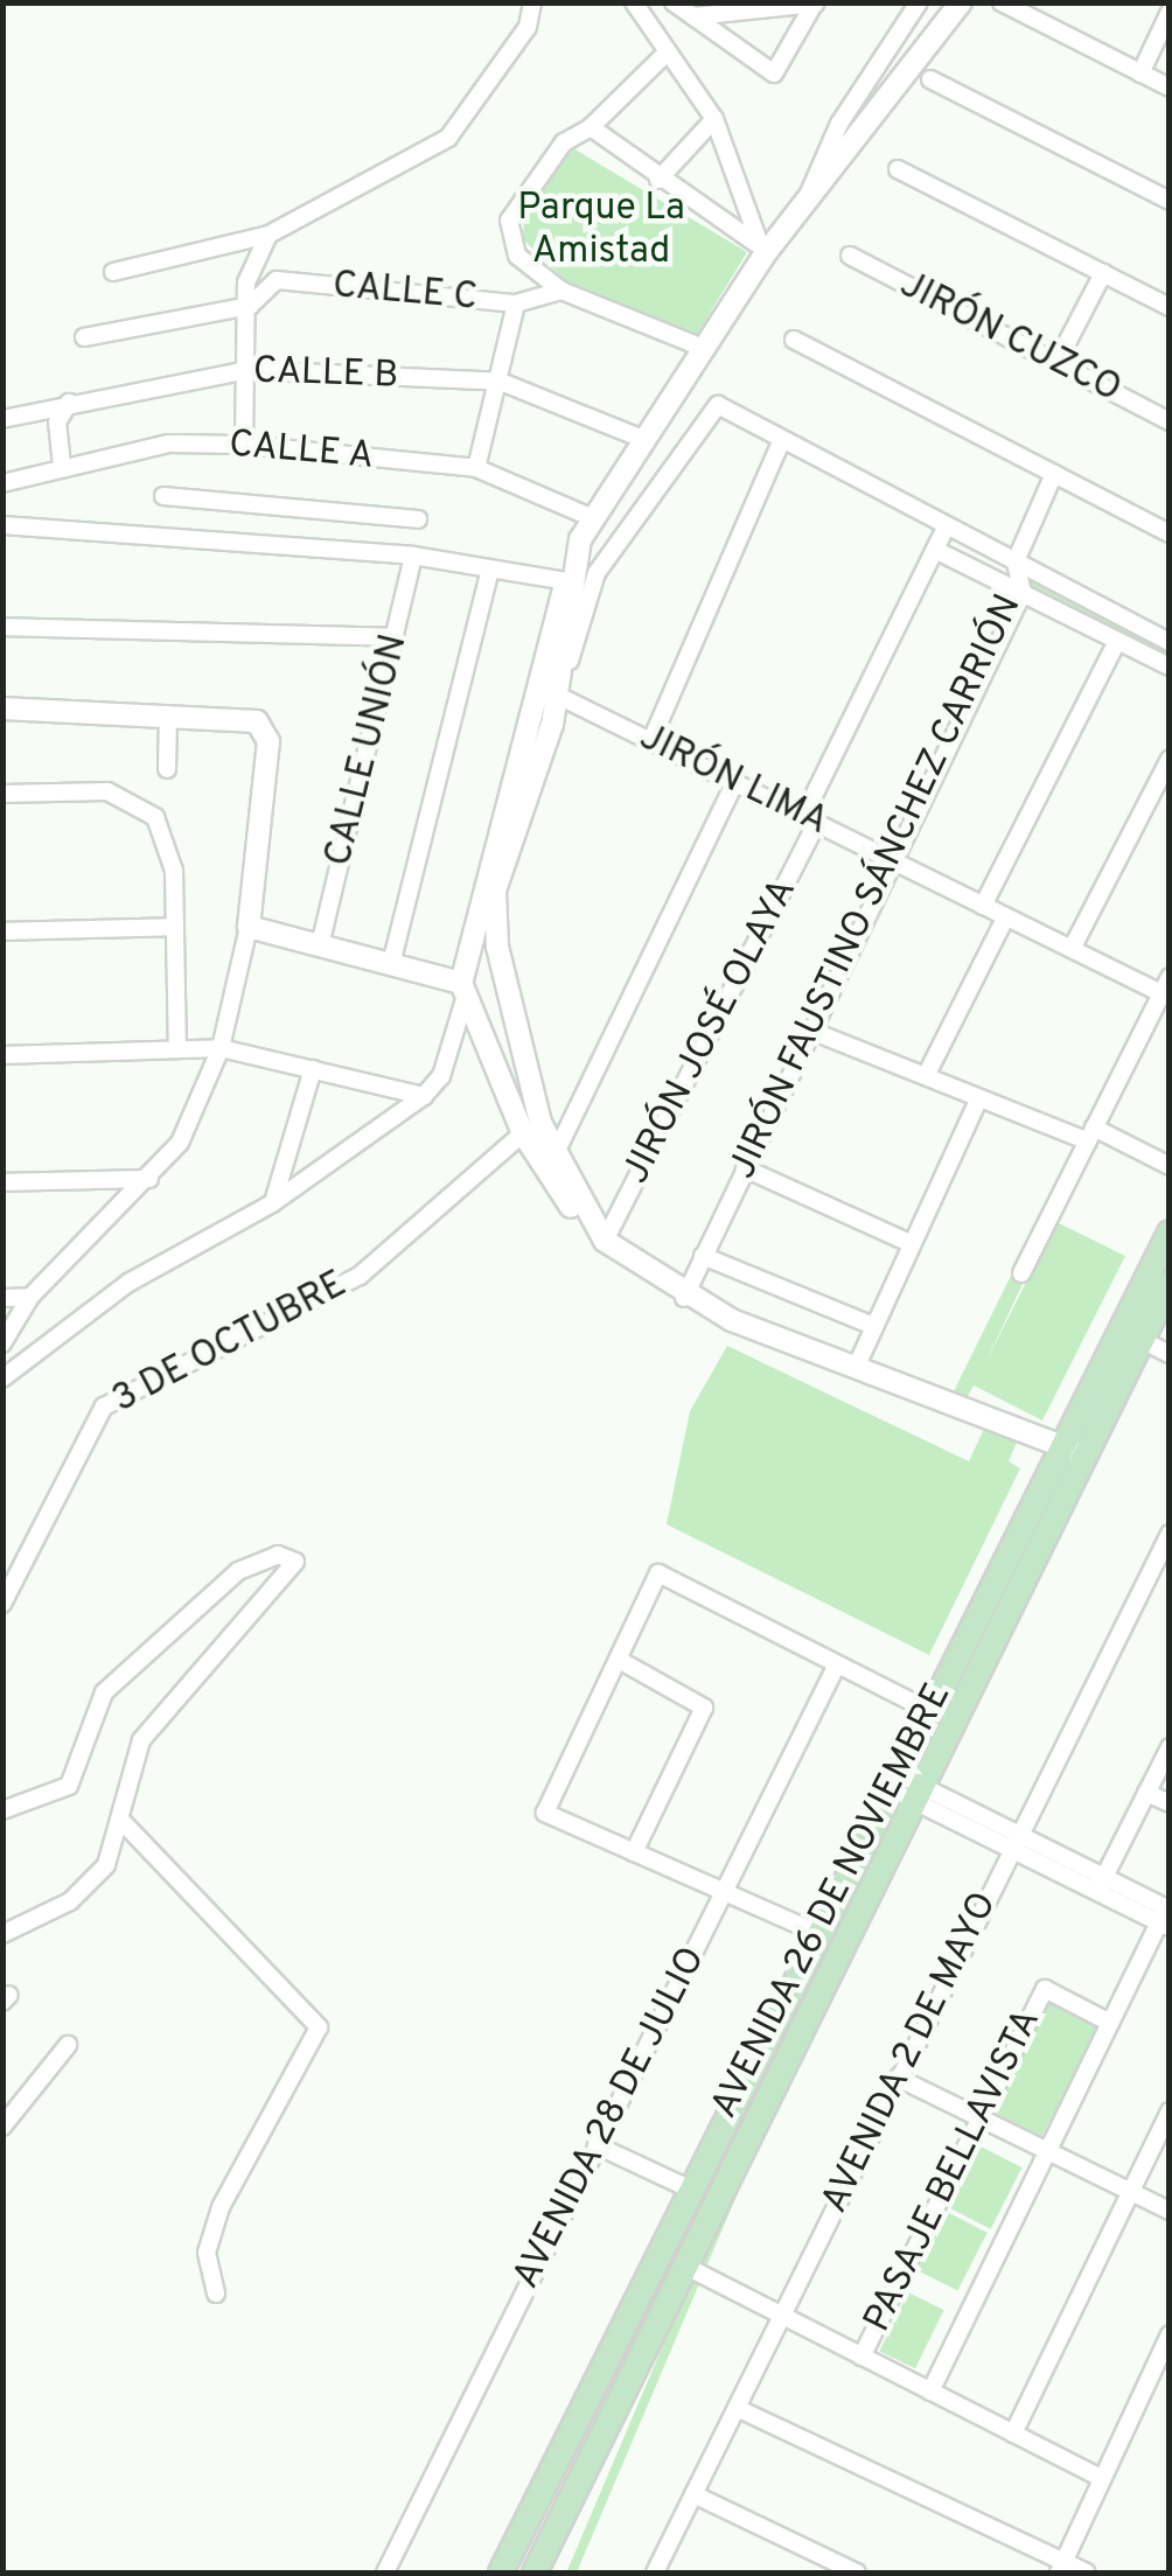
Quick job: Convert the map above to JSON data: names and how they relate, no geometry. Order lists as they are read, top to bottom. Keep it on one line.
{"streets":{"main road":["AVENIDA 26 DE NOVIEMBRE"],"street":["CALLE C","JIRÓN CUZCO","CALLE B","CALLE A","CALLE UNIÓN","JIRÓN LIMA","JIRÓN FAUSTINO SÁNCHEZ CARRIÓN","JIRÓN JOSÉ OLAYA","3 DE OCTUBRE","AVENIDA 2 DE MAYO","AVENIDA 28 DE JULIO","PASAJE BELLAVISTA"]},"crossings":[["JIRÓN LIMA","JIRÓN FAUSTINO SÁNCHEZ CARRIÓN"],["JIRÓN LIMA","JIRÓN JOSÉ OLAYA"]],"parks":["Parque La Amistad"]}
